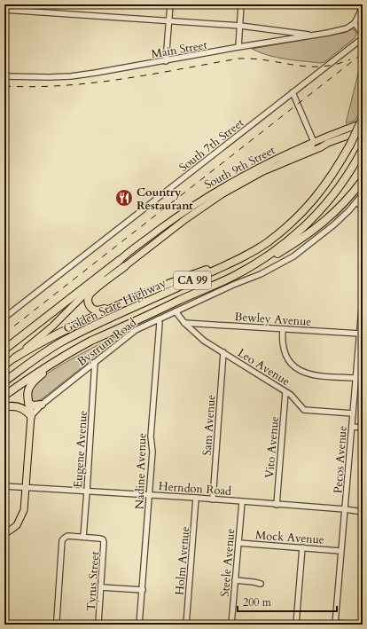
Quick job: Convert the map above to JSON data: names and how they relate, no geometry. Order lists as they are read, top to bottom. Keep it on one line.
{"streets":{"highway":["CA 99","Golden State Highway"],"main road":["South 9th Street"],"street":["Main Street","South 7th Street","Bewley Avenue","Bystrum Road","Leo Avenue","Sam Avenue","Vito Avenue","Eugene Avenue","Pecos Avenue","Nadine Avenue","Herndon Road","Mock Avenue","Holm Avenue","Steele Avenue","Tyrus Street"]},"crossings":[["Bewley Avenue","Leo Avenue"],["Bewley Avenue","Pecos Avenue"],["Bystrum Road","Leo Avenue"],["Bystrum Road","Eugene Avenue"],["Bystrum Road","Nadine Avenue"],["Leo Avenue","Sam Avenue"],["Leo Avenue","Vito Avenue"],["Leo Avenue","Pecos Avenue"],["Sam Avenue","Herndon Road"],["Vito Avenue","Herndon Road"],["Eugene Avenue","Herndon Road"],["Eugene Avenue","Tyrus Street"],["Pecos Avenue","Herndon Road"],["Pecos Avenue","Mock Avenue"],["Nadine Avenue","Herndon Road"],["Herndon Road","Holm Avenue"],["Herndon Road","Steele Avenue"],["Mock Avenue","Steele Avenue"]],"places":{"restaurant":["Country Restaurant"]},"scale_bar":"200 m"}
